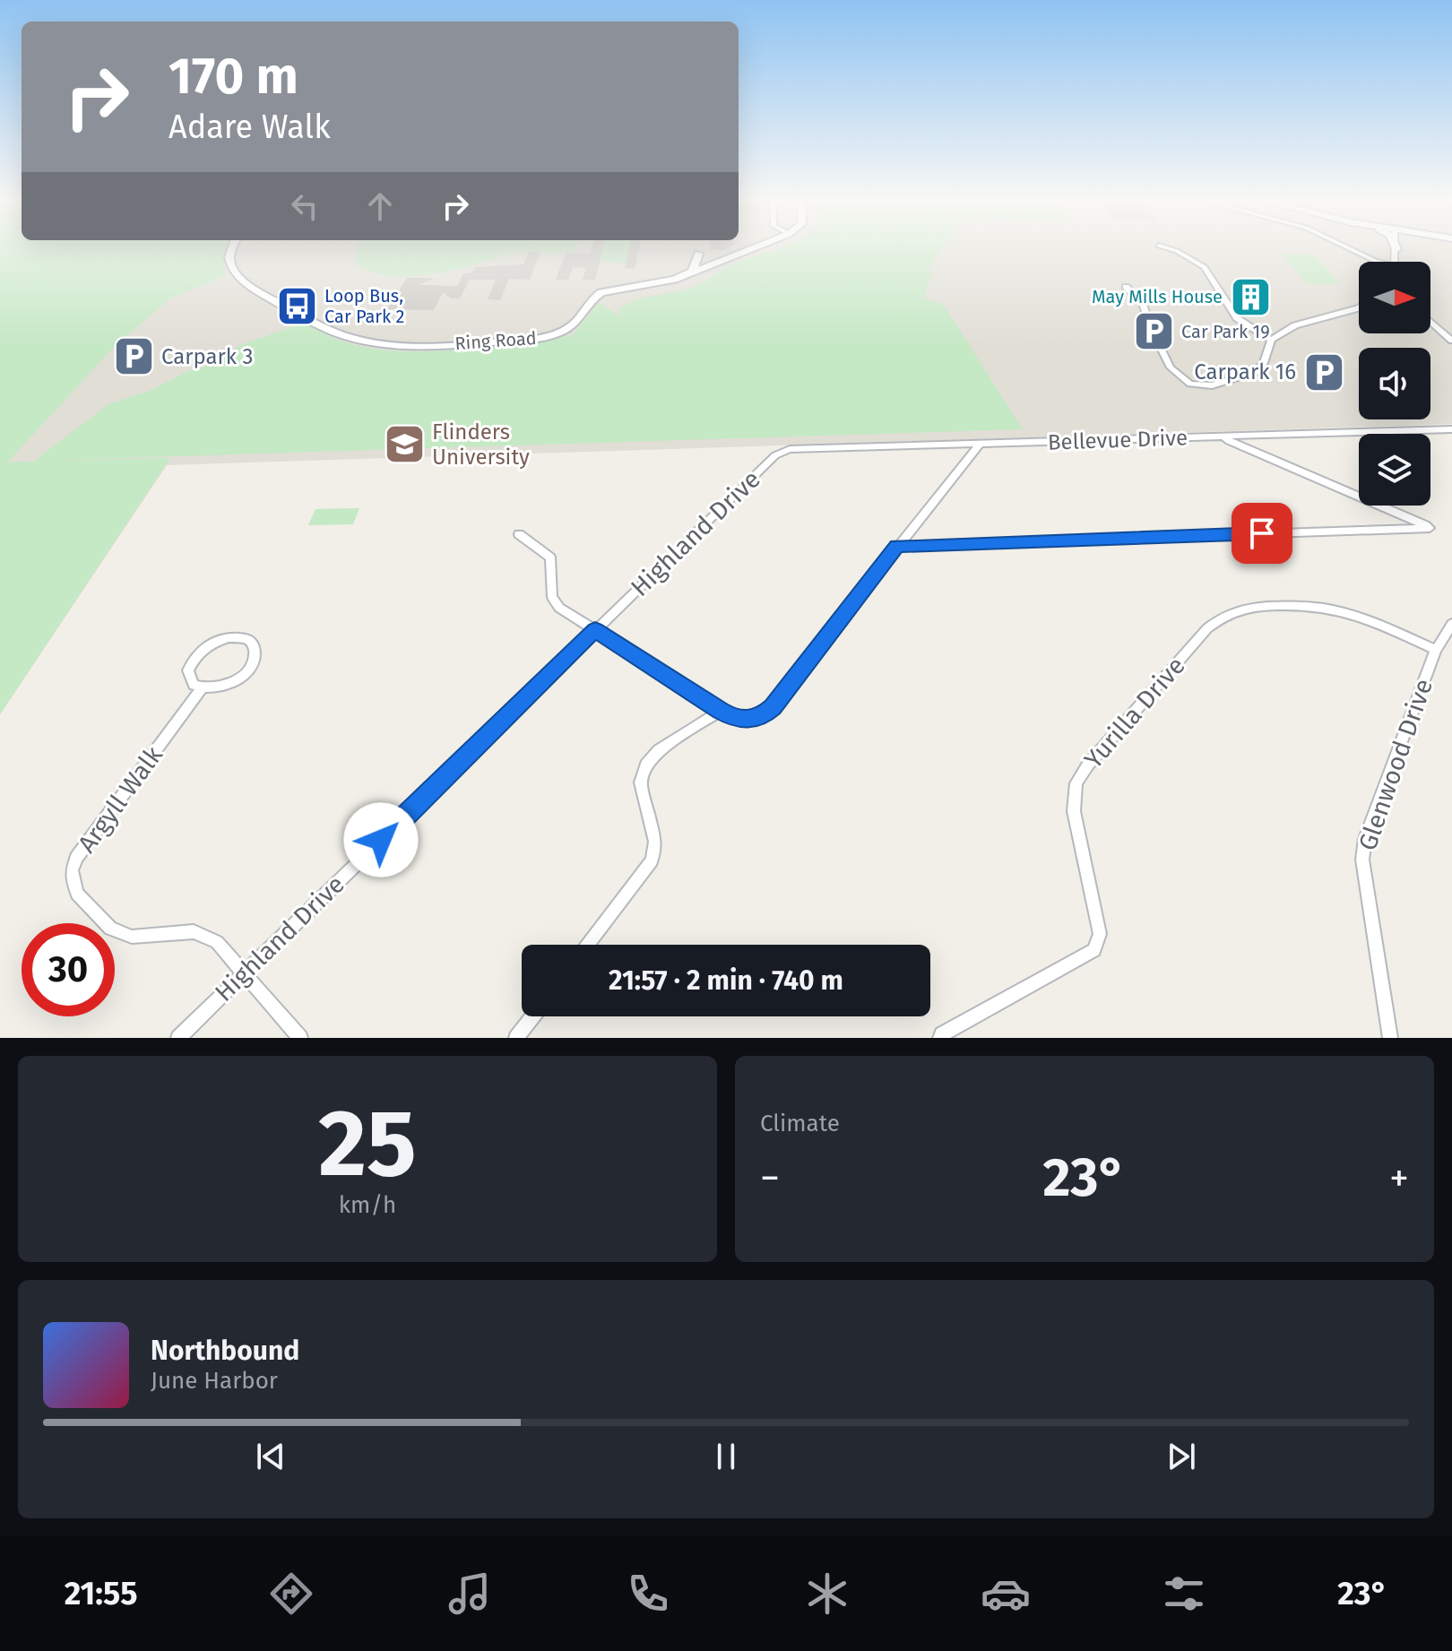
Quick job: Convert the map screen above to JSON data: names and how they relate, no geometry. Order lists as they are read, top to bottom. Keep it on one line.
{"streets":{"street":["Ring Road","Bellevue Drive","Highland Drive","Yurilla Drive","Glenwood Drive","Argyll Walk"]},"crossings":[["Bellevue Drive","Highland Drive"],["Highland Drive","Argyll Walk"],["Yurilla Drive","Glenwood Drive"]],"places":{"building":["May Mills House"],"bus stop":["Loop Bus, Car Park 2"],"parking":["Car Park 19","Carpark 3","Carpark 16"],"school or university":["Flinders University"]},"north":"right","page":{"turn":["170 m","Adare Walk"],"limit":"30","trip":"21:57 · 2 min · 740 m","tile":[["25","km/h"],"Climate"],"heat":["−","23°","+"],"song":["Northbound","June Harbor"],"tabs":["21:55","23°"]}}
